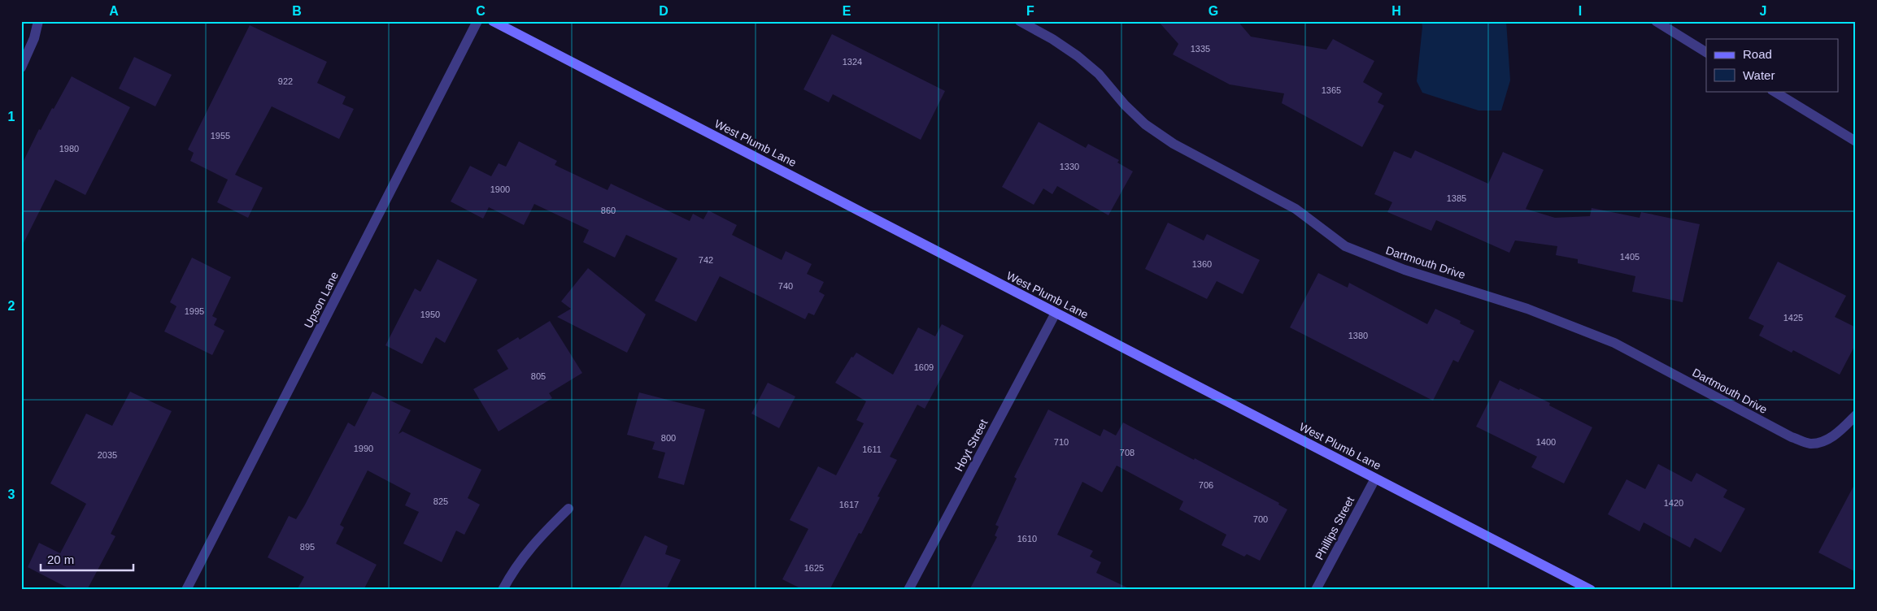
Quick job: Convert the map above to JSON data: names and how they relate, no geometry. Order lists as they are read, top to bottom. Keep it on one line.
{"streets":{"main road":["West Plumb Lane"],"street":["Dartmouth Drive","Upson Lane","Hoyt Street","Phillips Street"]},"crossings":[["West Plumb Lane","Hoyt Street"],["West Plumb Lane","Phillips Street"]],"house_numbers":["1335","1324","922","1365","1955","1980","1330","1900","1385","860","1405","742","1360","740","1995","1950","1425","1380","1609","805","800","710","1400","1990","1611","708","2035","706","825","1420","1617","700","1610","895","1625"],"legend":["Road","Water"],"scale_bar":"20 m","grid":{"columns":["A","B","C","D","E","F","G","H","I","J"],"rows":["1","2","3"]}}
